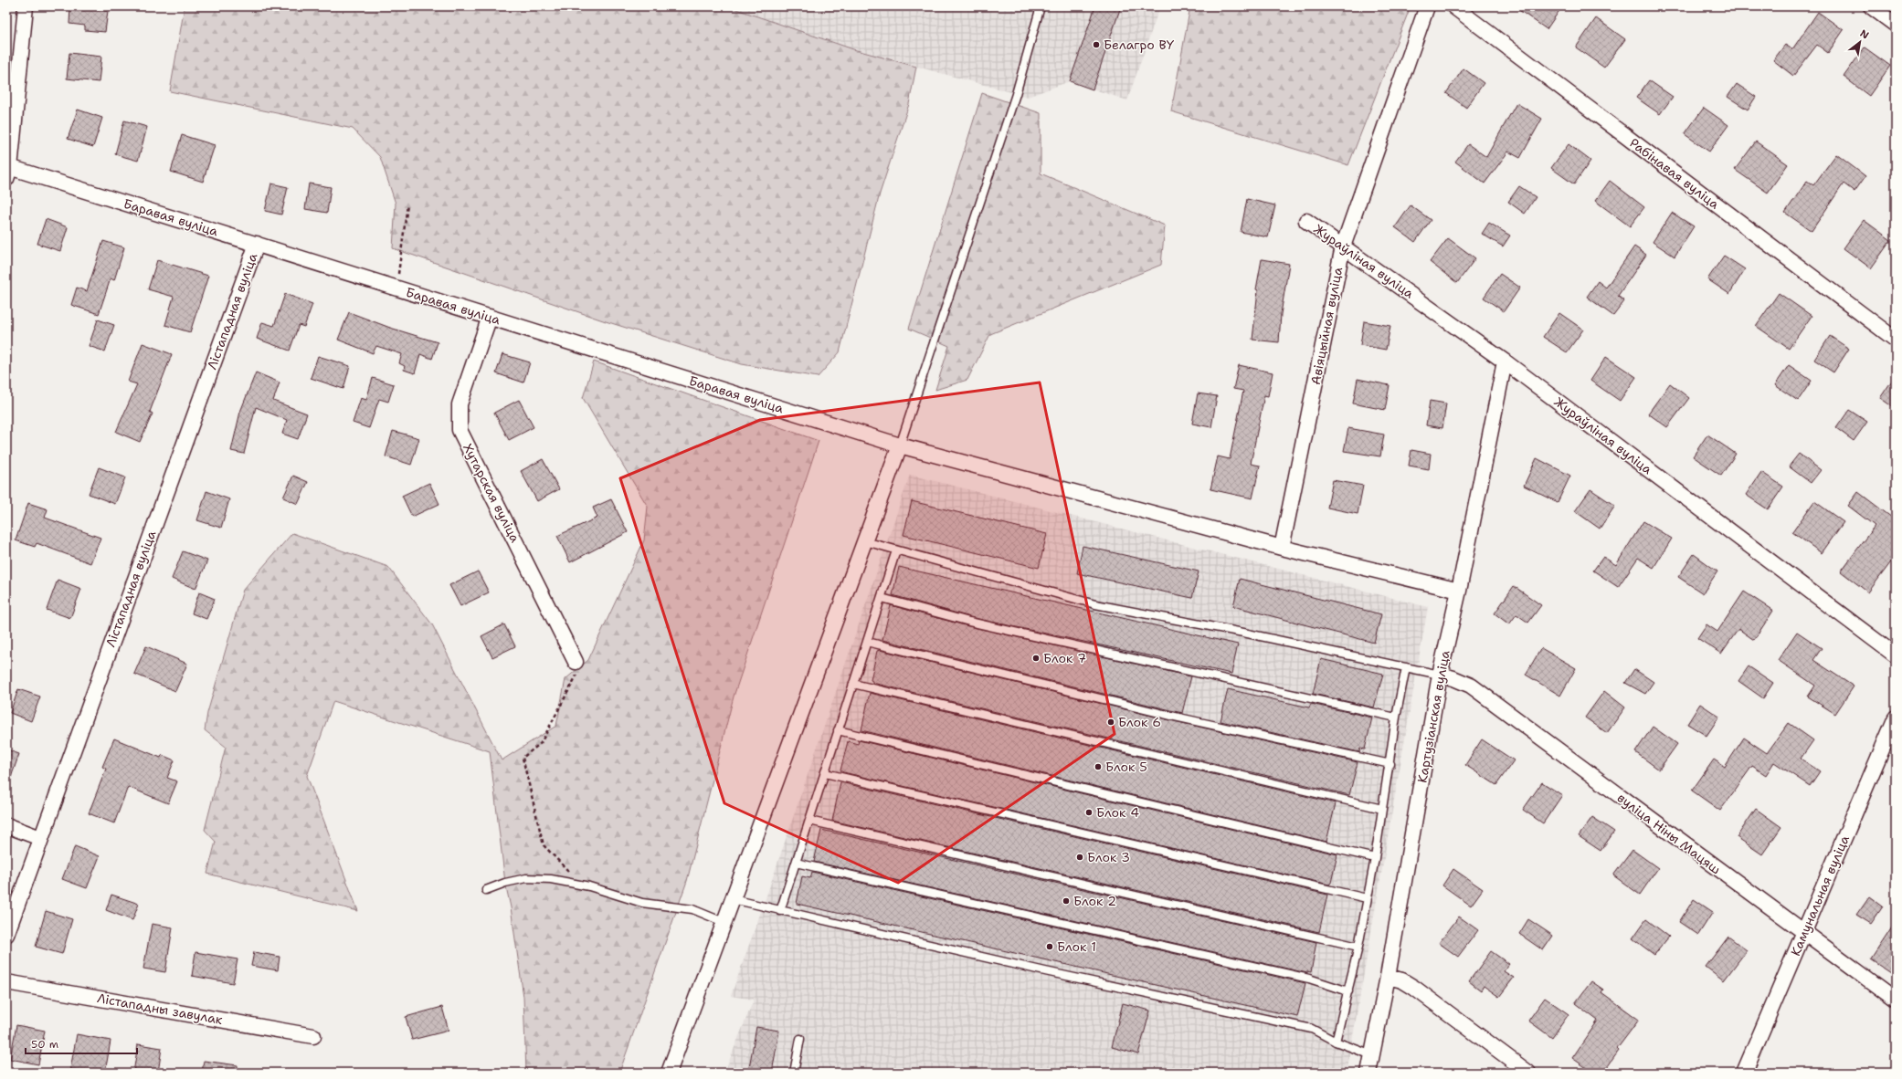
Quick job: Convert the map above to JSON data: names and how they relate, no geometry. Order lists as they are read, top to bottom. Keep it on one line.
{"streets":{"street":["Рабінавая вуліца","Баравая вуліца","Жураўліная вуліца","Лістападная вуліца","Авіяцыйная вуліца","Хутарская вуліца","Картузіанская вуліца","вуліца Ніны Мацяш","Камунальная вуліца","Лістападны завулак"]},"crossings":[["Баравая вуліца","Лістападная вуліца"],["Баравая вуліца","Авіяцыйная вуліца"],["Баравая вуліца","Хутарская вуліца"],["Баравая вуліца","Картузіанская вуліца"],["Жураўліная вуліца","Авіяцыйная вуліца"],["Жураўліная вуліца","Картузіанская вуліца"],["Картузіанская вуліца","вуліца Ніны Мацяш"],["вуліца Ніны Мацяш","Камунальная вуліца"]],"places":["Белагро BY","Блок 7","Блок 6","Блок 5","Блок 4","Блок 3","Блок 2","Блок 1"],"scale_bar":"50 m","north":"top right"}
